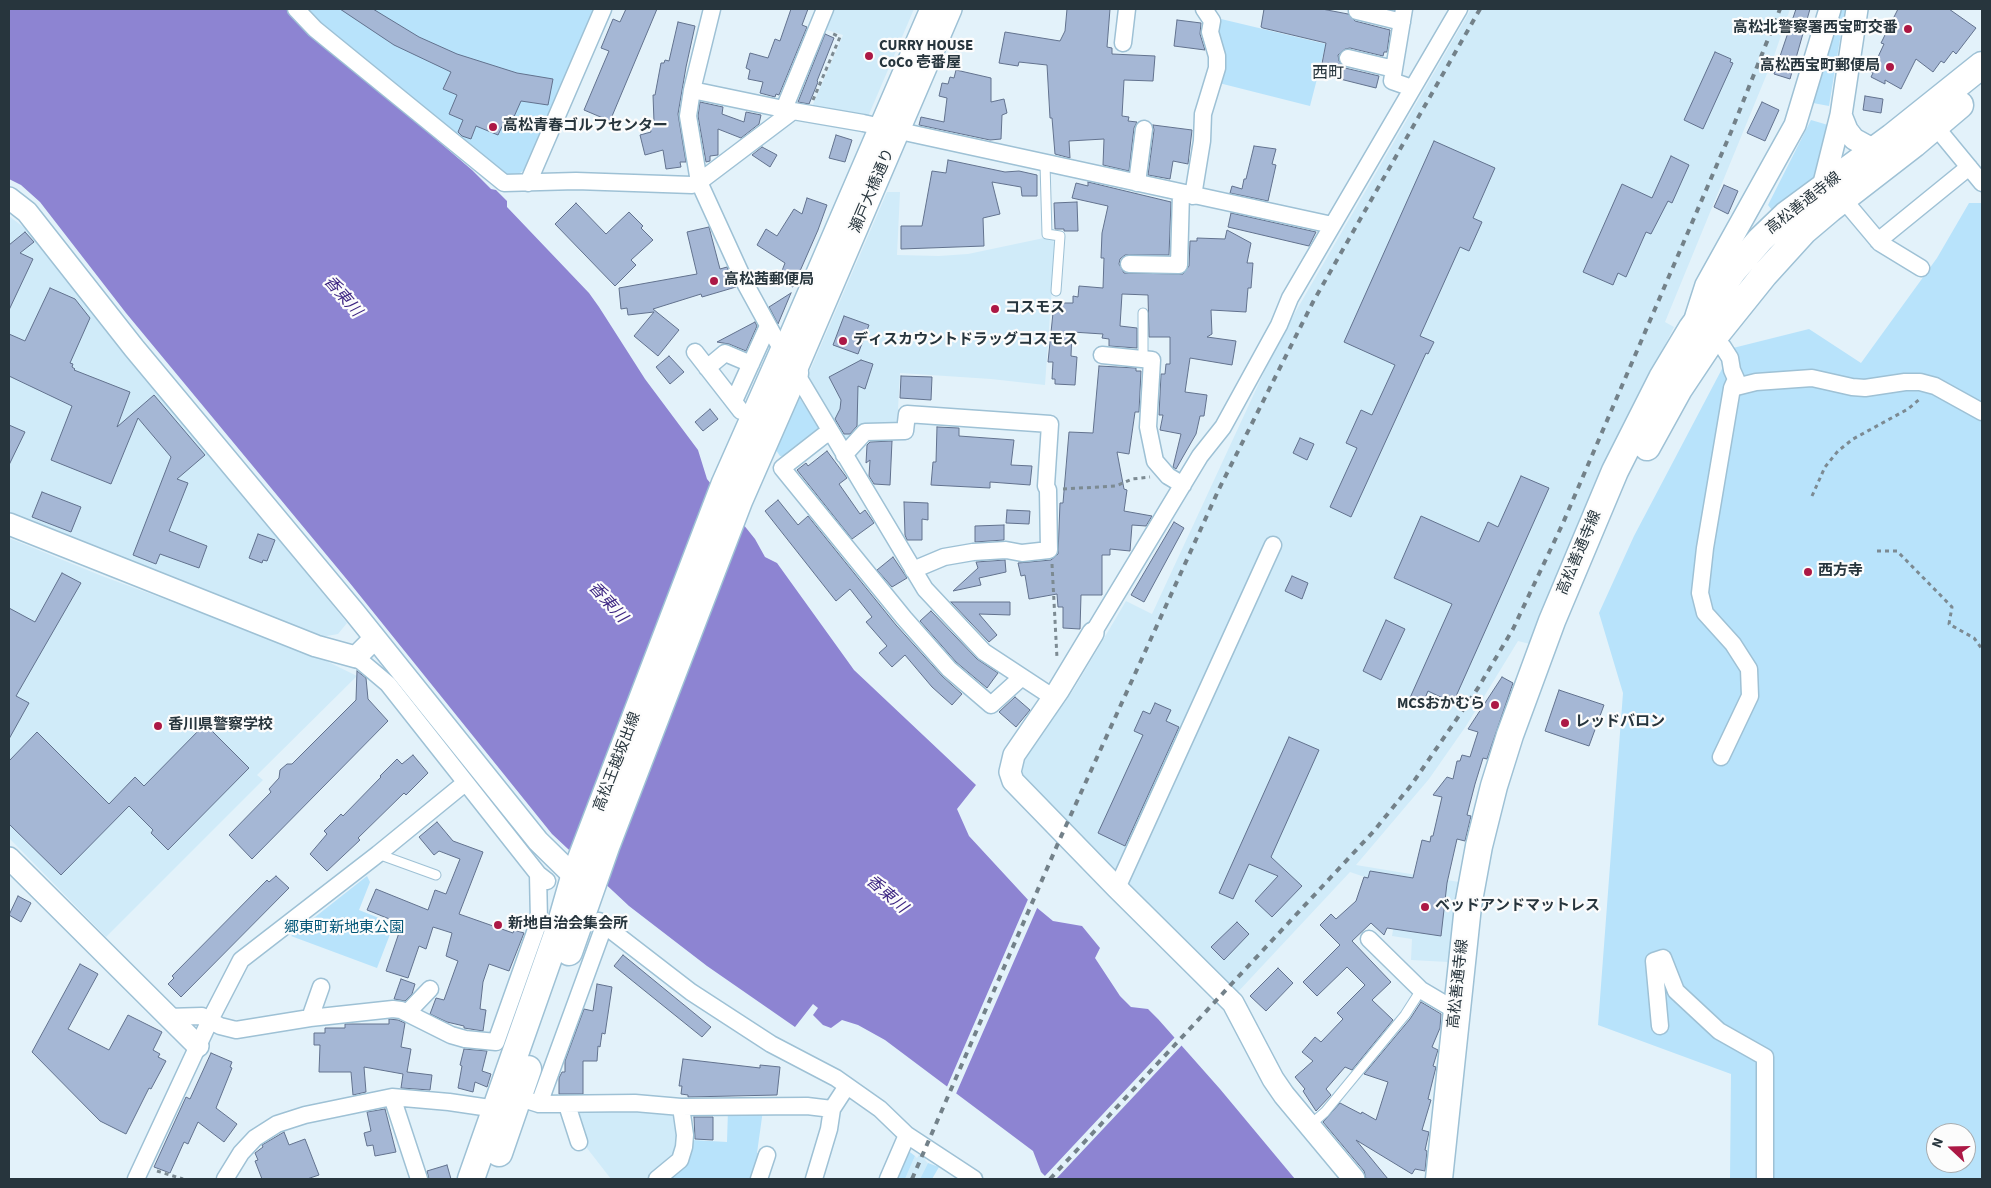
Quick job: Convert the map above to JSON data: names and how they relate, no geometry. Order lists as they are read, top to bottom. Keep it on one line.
{"streets":{"main road":["高松善通寺線","高松王越坂出線"],"street":["瀬戸大橋通り"]},"crossings":[["瀬戸大橋通り","高松王越坂出線"]],"districts":["西町"],"water":["香東川"],"parks":["郷東町新地東公園"],"places":["高松北警察署西宝町交番","CURRY HOUSE CoCo 壱番屋","高松西宝町郵便局","高松青春ゴルフセンター","高松茜郵便局","コスモス","ディスカウントドラッグコスモス","西方寺","MCSおかむら","レッドバロン","香川県警察学校","ベッドアンドマットレス","新地自治会集会所"],"north":"left"}
